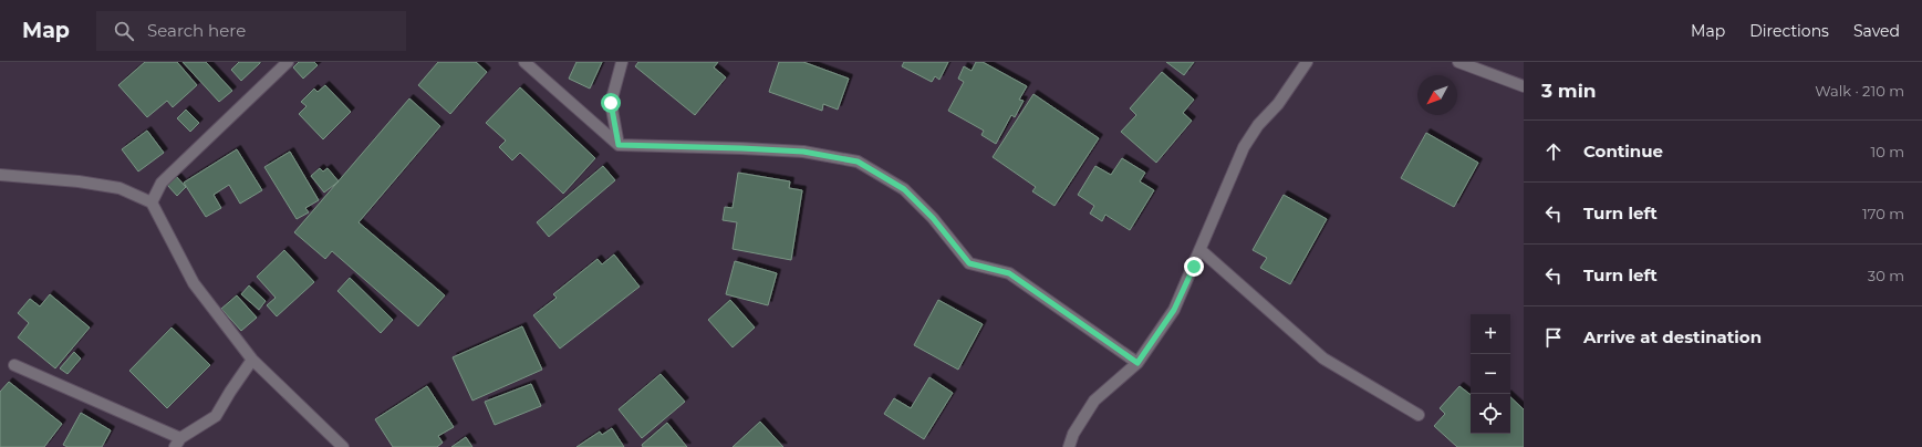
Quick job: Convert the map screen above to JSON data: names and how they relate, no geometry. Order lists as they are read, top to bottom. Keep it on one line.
{"north":"bottom left","page":{"header":"Map","search":"Search here","nav":["Map","Directions","Saved"],"heading":["3 min","Walk · 210 m"],"list":[["Continue","10 m"],["Turn left","170 m"],["Turn left","30 m"],"Arrive at destination"],"map_buttons":["+","−"]}}
